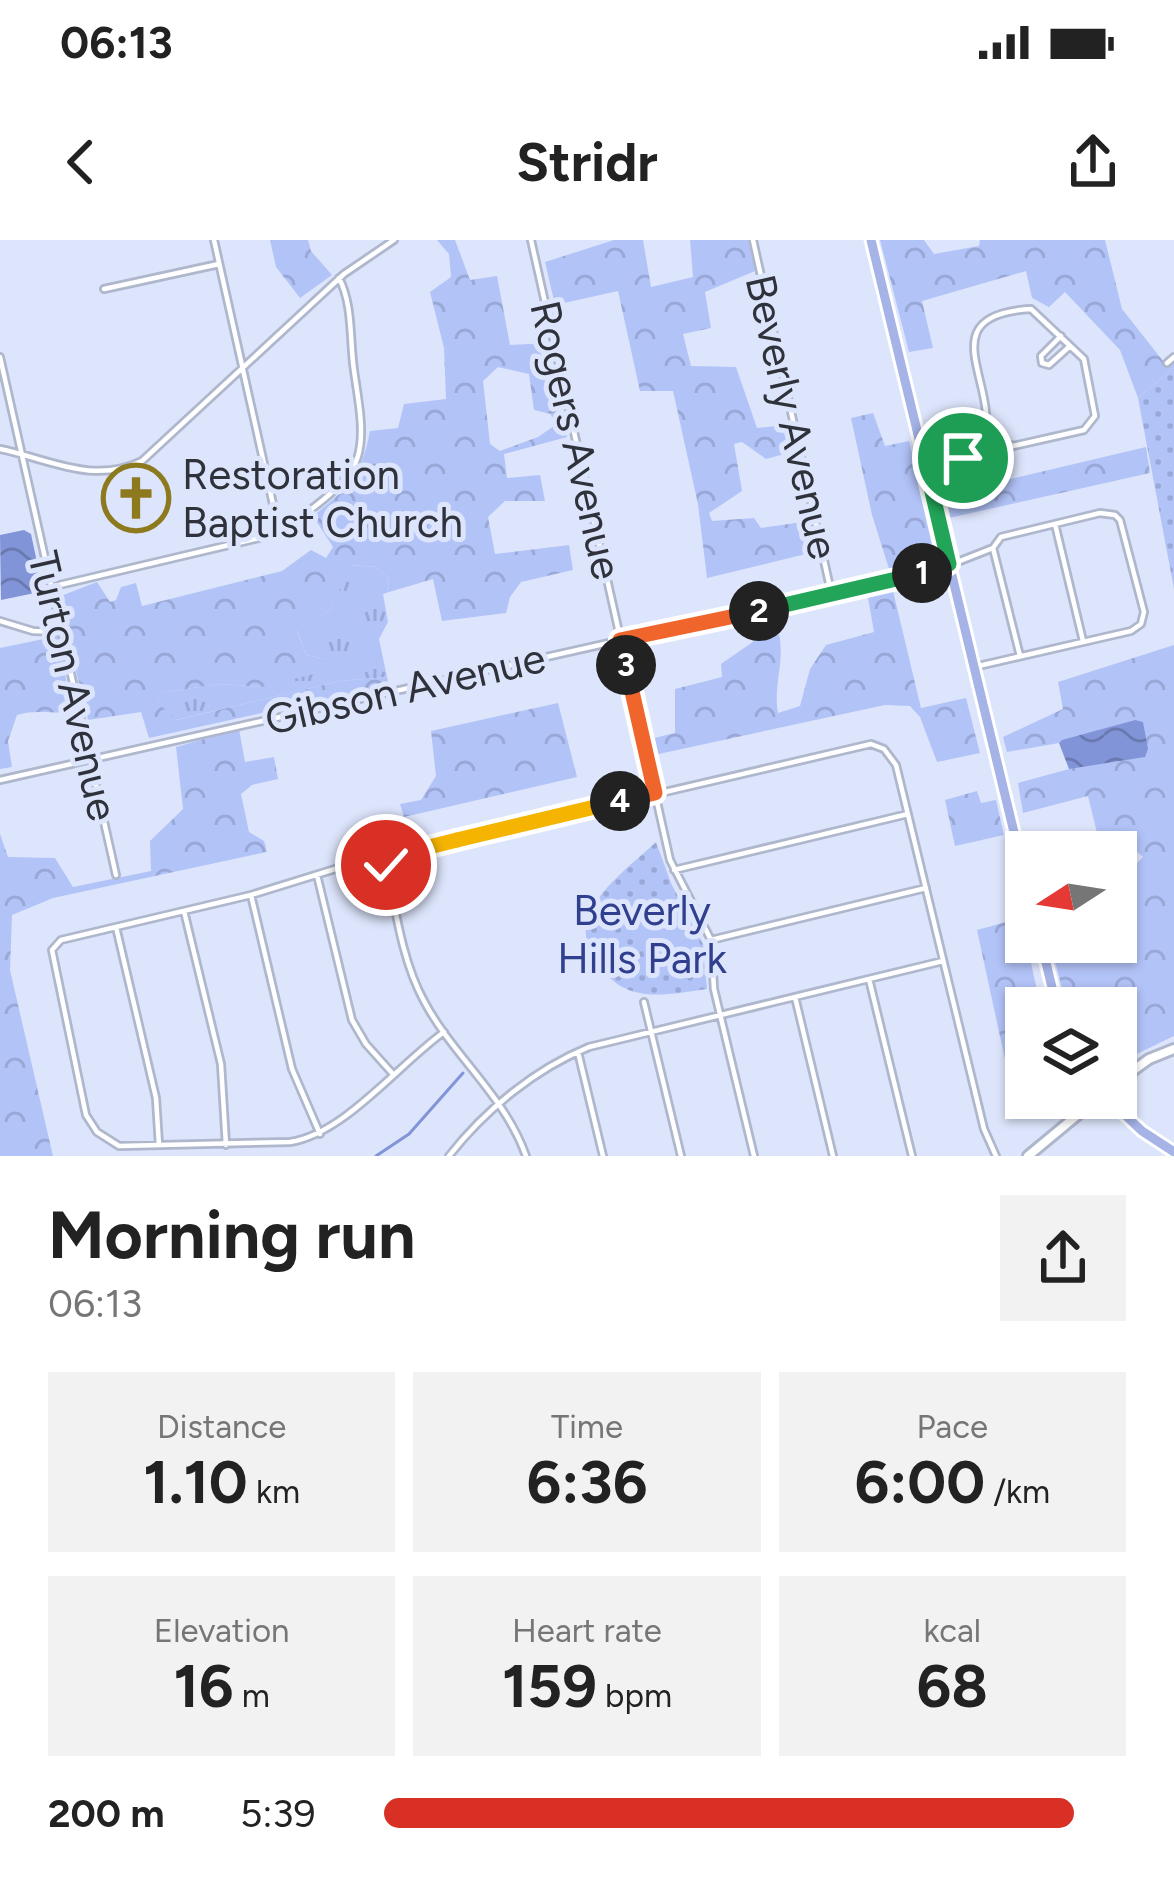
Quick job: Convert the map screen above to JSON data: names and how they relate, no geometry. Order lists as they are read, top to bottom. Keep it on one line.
{"streets":{"street":["Beverly Avenue","Rogers Avenue","Turton Avenue","Gibson Avenue"]},"crossings":[["Beverly Avenue","Gibson Avenue"],["Rogers Avenue","Gibson Avenue"],["Turton Avenue","Gibson Avenue"]],"parks":["Beverly Hills Park"],"places":{"church":["Restoration Baptist Church"]},"north":"left","page":{"status":"06:13","header":"Stridr","pins":["1","2","3","4"],"heading":["Morning run","06:13"],"stats":[["Distance","1.10 km"],["Time","6:36"],["Pace","6:00 /km"],["Elevation","16 m"],["Heart rate","159 bpm"],["kcal","68"]],"list":[{"name":"200 m","note":"5:39"}]}}
